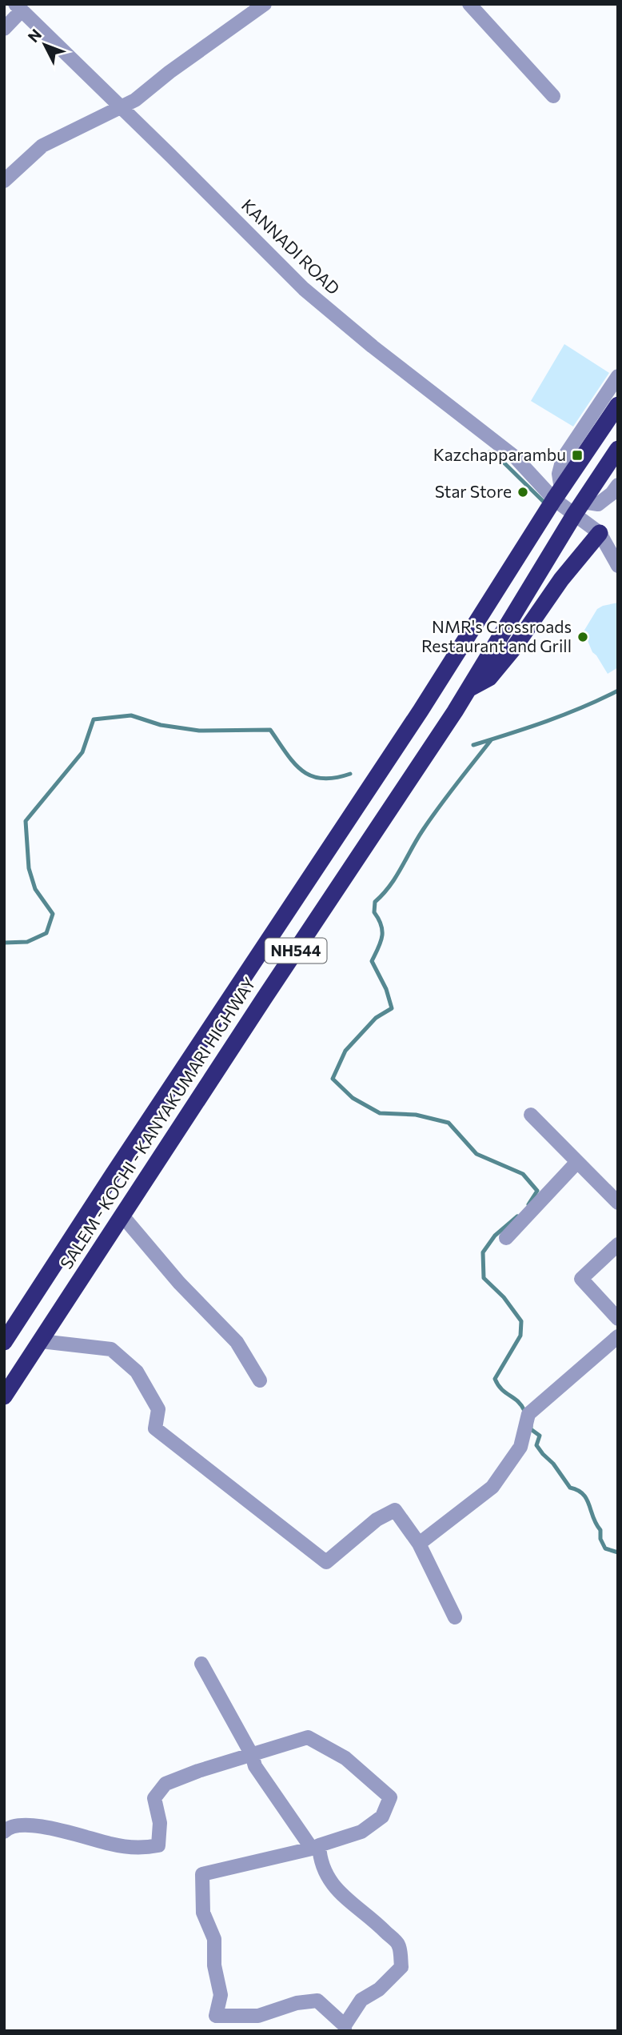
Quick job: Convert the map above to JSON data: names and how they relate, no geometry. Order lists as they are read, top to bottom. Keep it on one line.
{"streets":{"highway":["NH544","SALEM - KOCHI - KANYAKUMARI HIGHWAY"],"street":["KANNADI ROAD"]},"crossings":[["KANNADI ROAD","SALEM - KOCHI - KANYAKUMARI HIGHWAY"]],"places":{"transit":["Kazchapparambu"],"other":["Star Store","NMR's Crossroads Restaurant and Grill"]},"north":"top left"}
